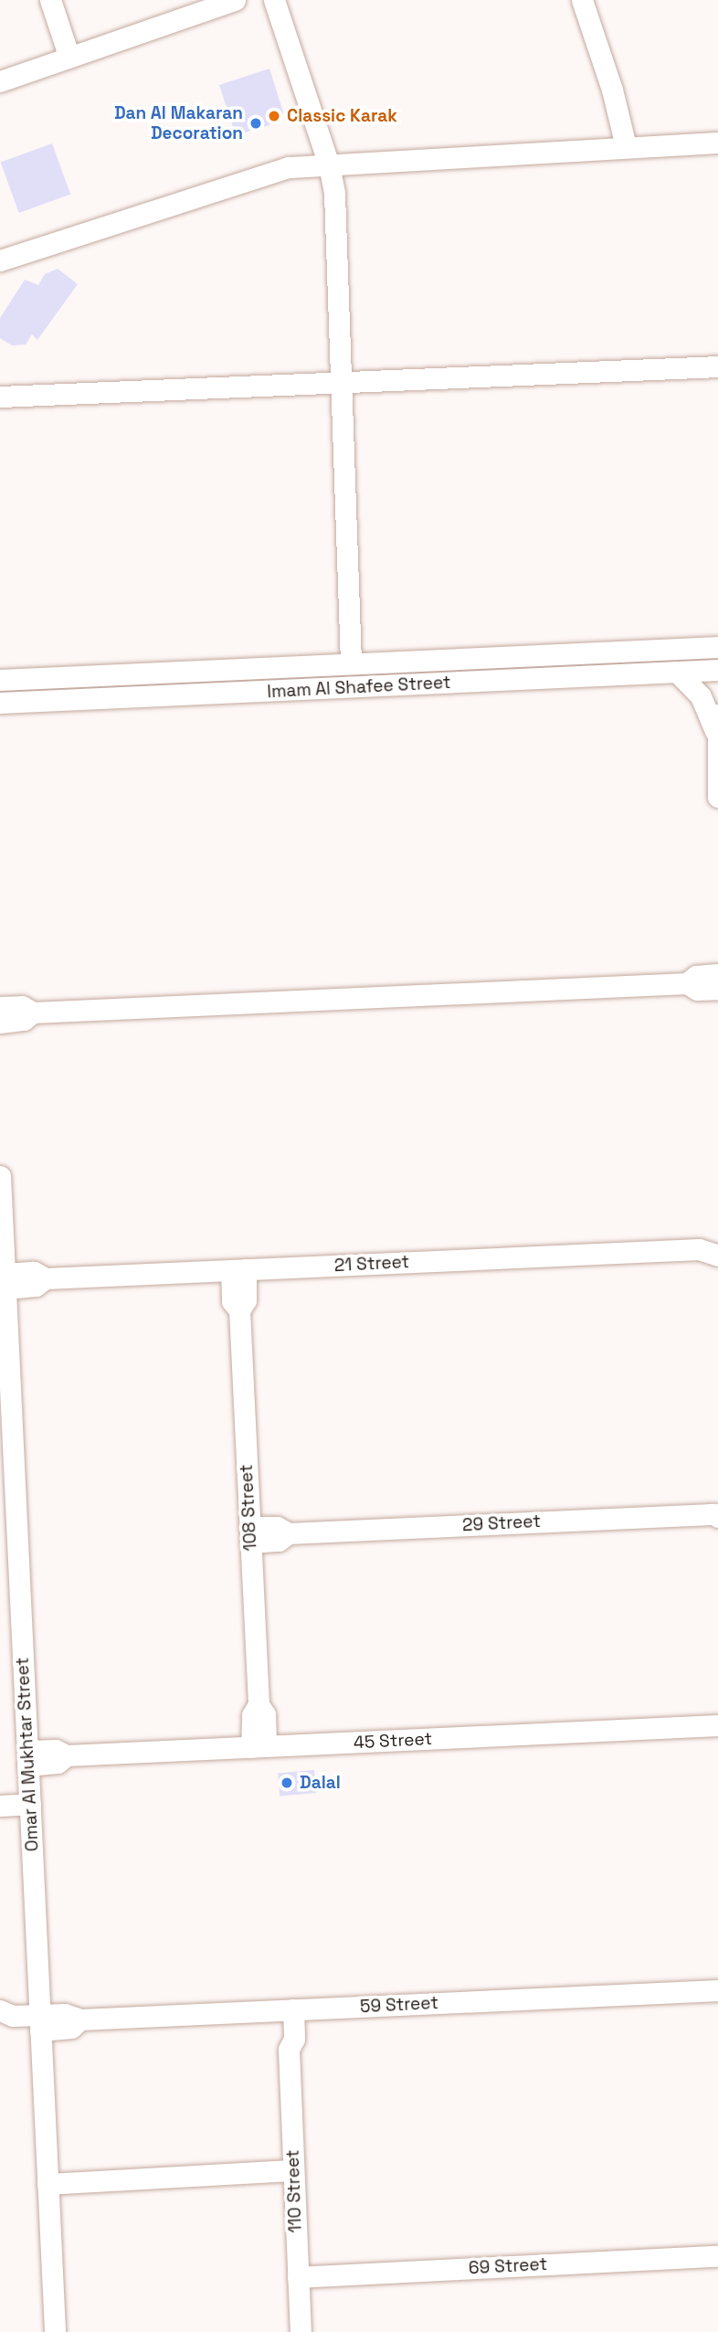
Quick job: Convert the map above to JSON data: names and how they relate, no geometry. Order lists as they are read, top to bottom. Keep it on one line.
{"streets":{"street":["Imam Al Shafee Street","21 Street","108 Street","29 Street","45 Street","Omar Al Mukhtar Street","59 Street","110 Street","69 Street"]},"crossings":[["21 Street","108 Street"],["21 Street","Omar Al Mukhtar Street"],["108 Street","29 Street"],["108 Street","45 Street"],["45 Street","Omar Al Mukhtar Street"],["Omar Al Mukhtar Street","59 Street"],["59 Street","110 Street"],["110 Street","69 Street"]],"places":["Classic Karak","Dan Al Makaran Decoration","Dalal"]}
